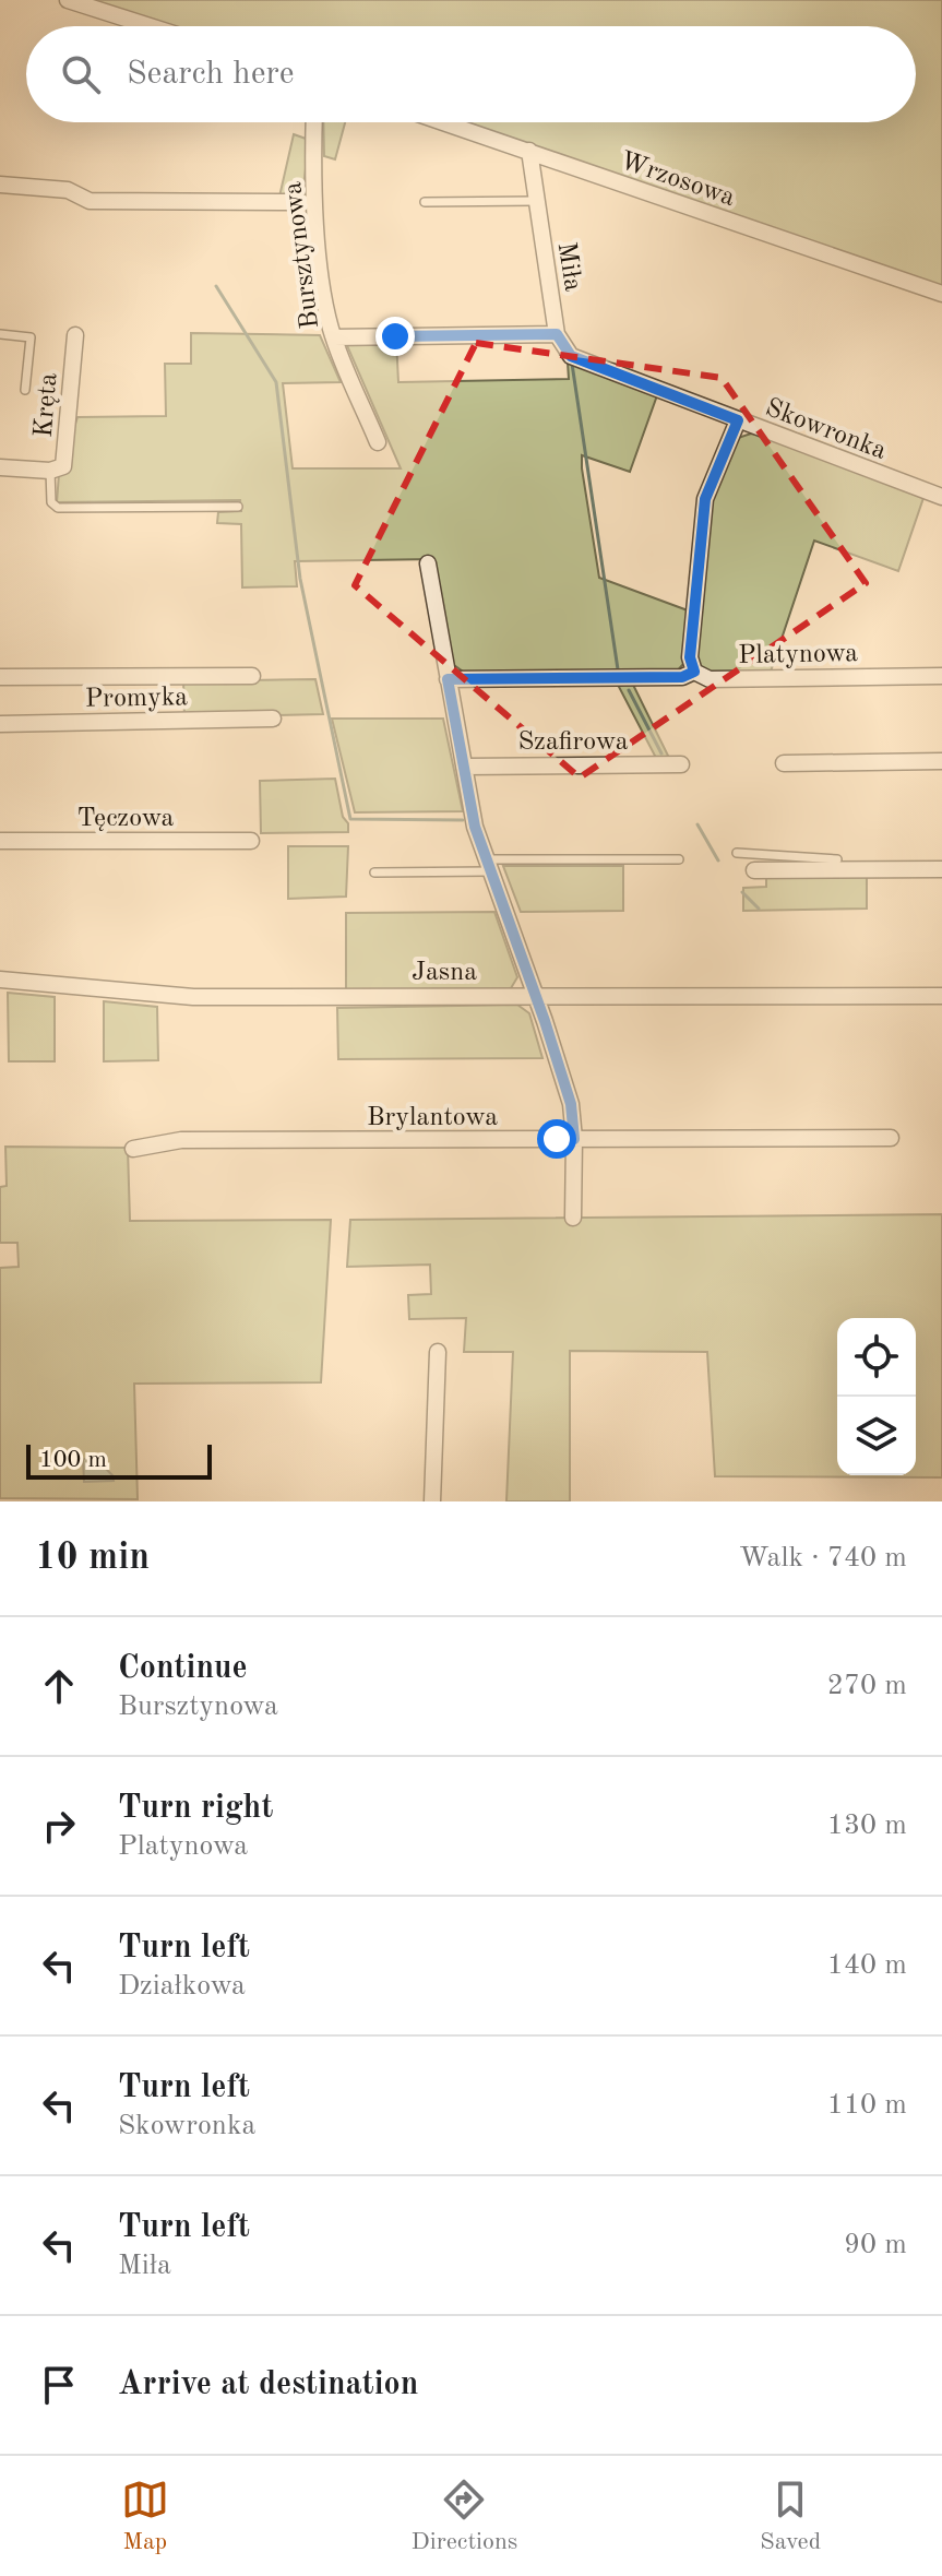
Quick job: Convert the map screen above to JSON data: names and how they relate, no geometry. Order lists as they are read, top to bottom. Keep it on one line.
{"streets":{"street":["Wrzosowa","Bursztynowa","Miła","Kręta","Skowronka","Platynowa","Promyka","Szafirowa","Tęczowa","Jasna","Brylantowa"]},"crossings":[["Wrzosowa","Miła"],["Miła","Skowronka"]],"scale_bar":"100 m","page":{"search":"Search here","scale":"100 m","heading":["10 min","Walk · 740 m"],"list":[["Continue","Bursztynowa","270 m"],["Turn right","Platynowa","130 m"],["Turn left","Działkowa","140 m"],["Turn left","Skowronka","110 m"],["Turn left","Miła","90 m"],"Arrive at destination"],"nav":["Map","Directions","Saved"]}}
